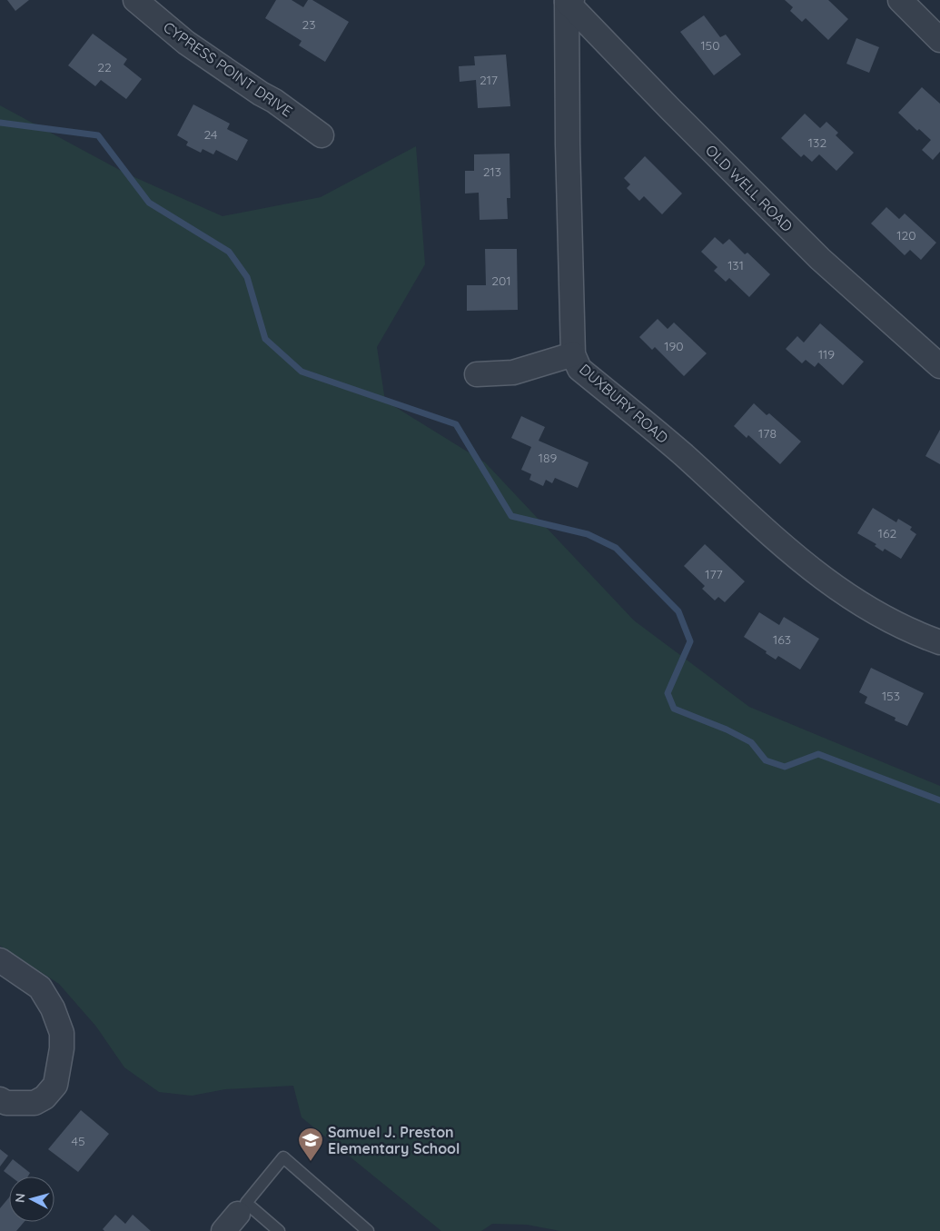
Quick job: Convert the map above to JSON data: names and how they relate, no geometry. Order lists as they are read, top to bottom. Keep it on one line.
{"streets":{"street":["CYPRESS POINT DRIVE","OLD WELL ROAD","DUXBURY ROAD"]},"crossings":[["OLD WELL ROAD","DUXBURY ROAD"]],"places":{"school or university":["Samuel J. Preston Elementary School"]},"house_numbers":["23","150","22","217","24","132","213","120","131","201","190","119","178","189","162","177","163","153","45"],"north":"left"}
